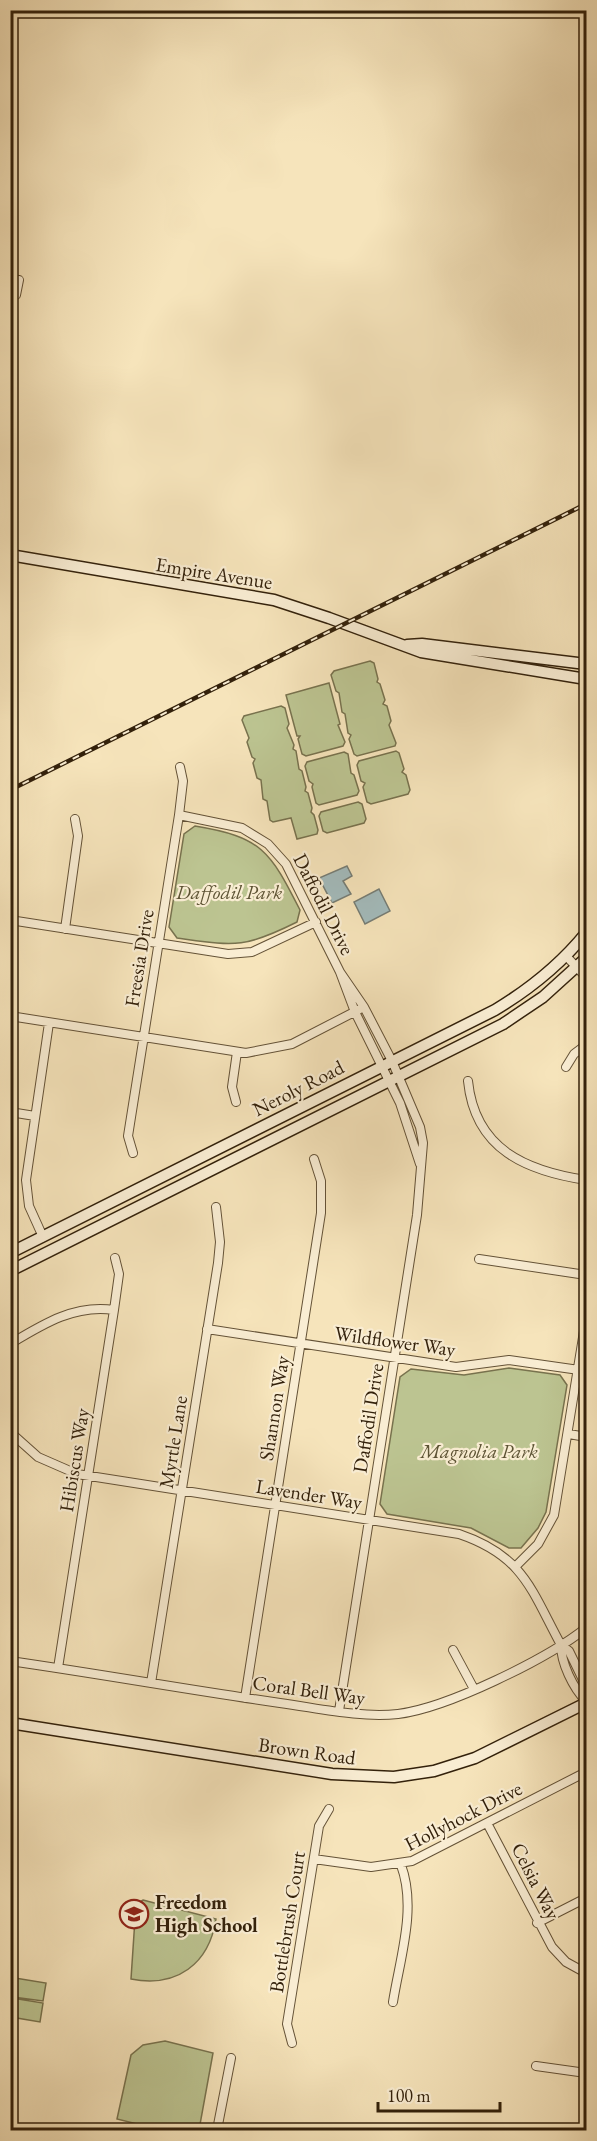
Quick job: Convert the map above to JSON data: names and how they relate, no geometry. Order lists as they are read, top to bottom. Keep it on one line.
{"streets":{"street":["Empire Avenue","Daffodil Drive","Freesia Drive","Neroly Road","Wildflower Way","Shannon Way","Myrtle Lane","Hibiscus Way","Lavender Way","Coral Bell Way","Brown Road","Hollyhock Drive","Celsia Way","Bottlebrush Court"]},"crossings":[["Daffodil Drive","Freesia Drive"],["Daffodil Drive","Neroly Road"],["Daffodil Drive","Wildflower Way"],["Daffodil Drive","Lavender Way"],["Daffodil Drive","Coral Bell Way"],["Wildflower Way","Shannon Way"],["Wildflower Way","Myrtle Lane"],["Shannon Way","Lavender Way"],["Shannon Way","Coral Bell Way"],["Myrtle Lane","Lavender Way"],["Myrtle Lane","Coral Bell Way"],["Hibiscus Way","Lavender Way"],["Hibiscus Way","Coral Bell Way"],["Lavender Way","Coral Bell Way"],["Lavender Way","Brown Road"],["Hollyhock Drive","Celsia Way"],["Hollyhock Drive","Bottlebrush Court"]],"parks":["Daffodil Park","Magnolia Park"],"places":{"school or university":["Freedom High School"]},"scale_bar":"100 m"}
